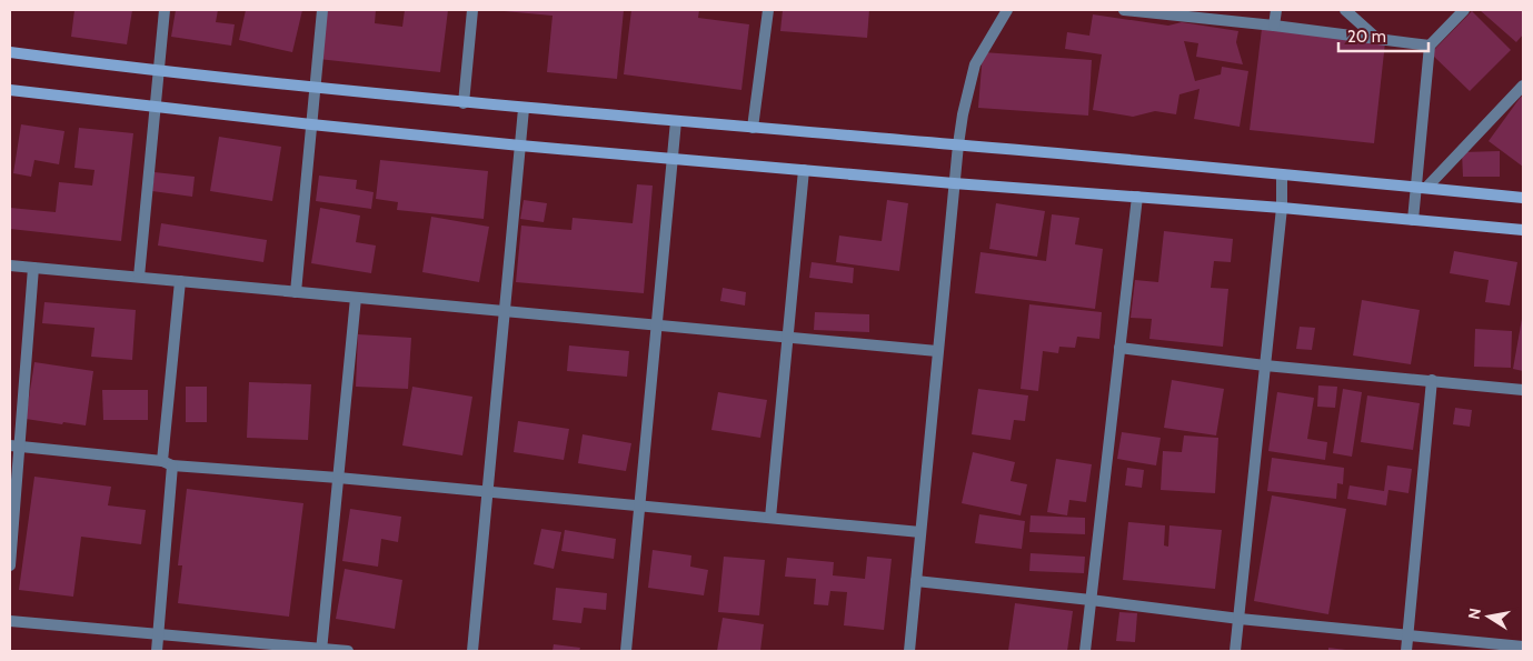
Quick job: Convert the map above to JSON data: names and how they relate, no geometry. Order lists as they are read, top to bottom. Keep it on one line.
{"scale_bar":"20 m","north":"left"}
